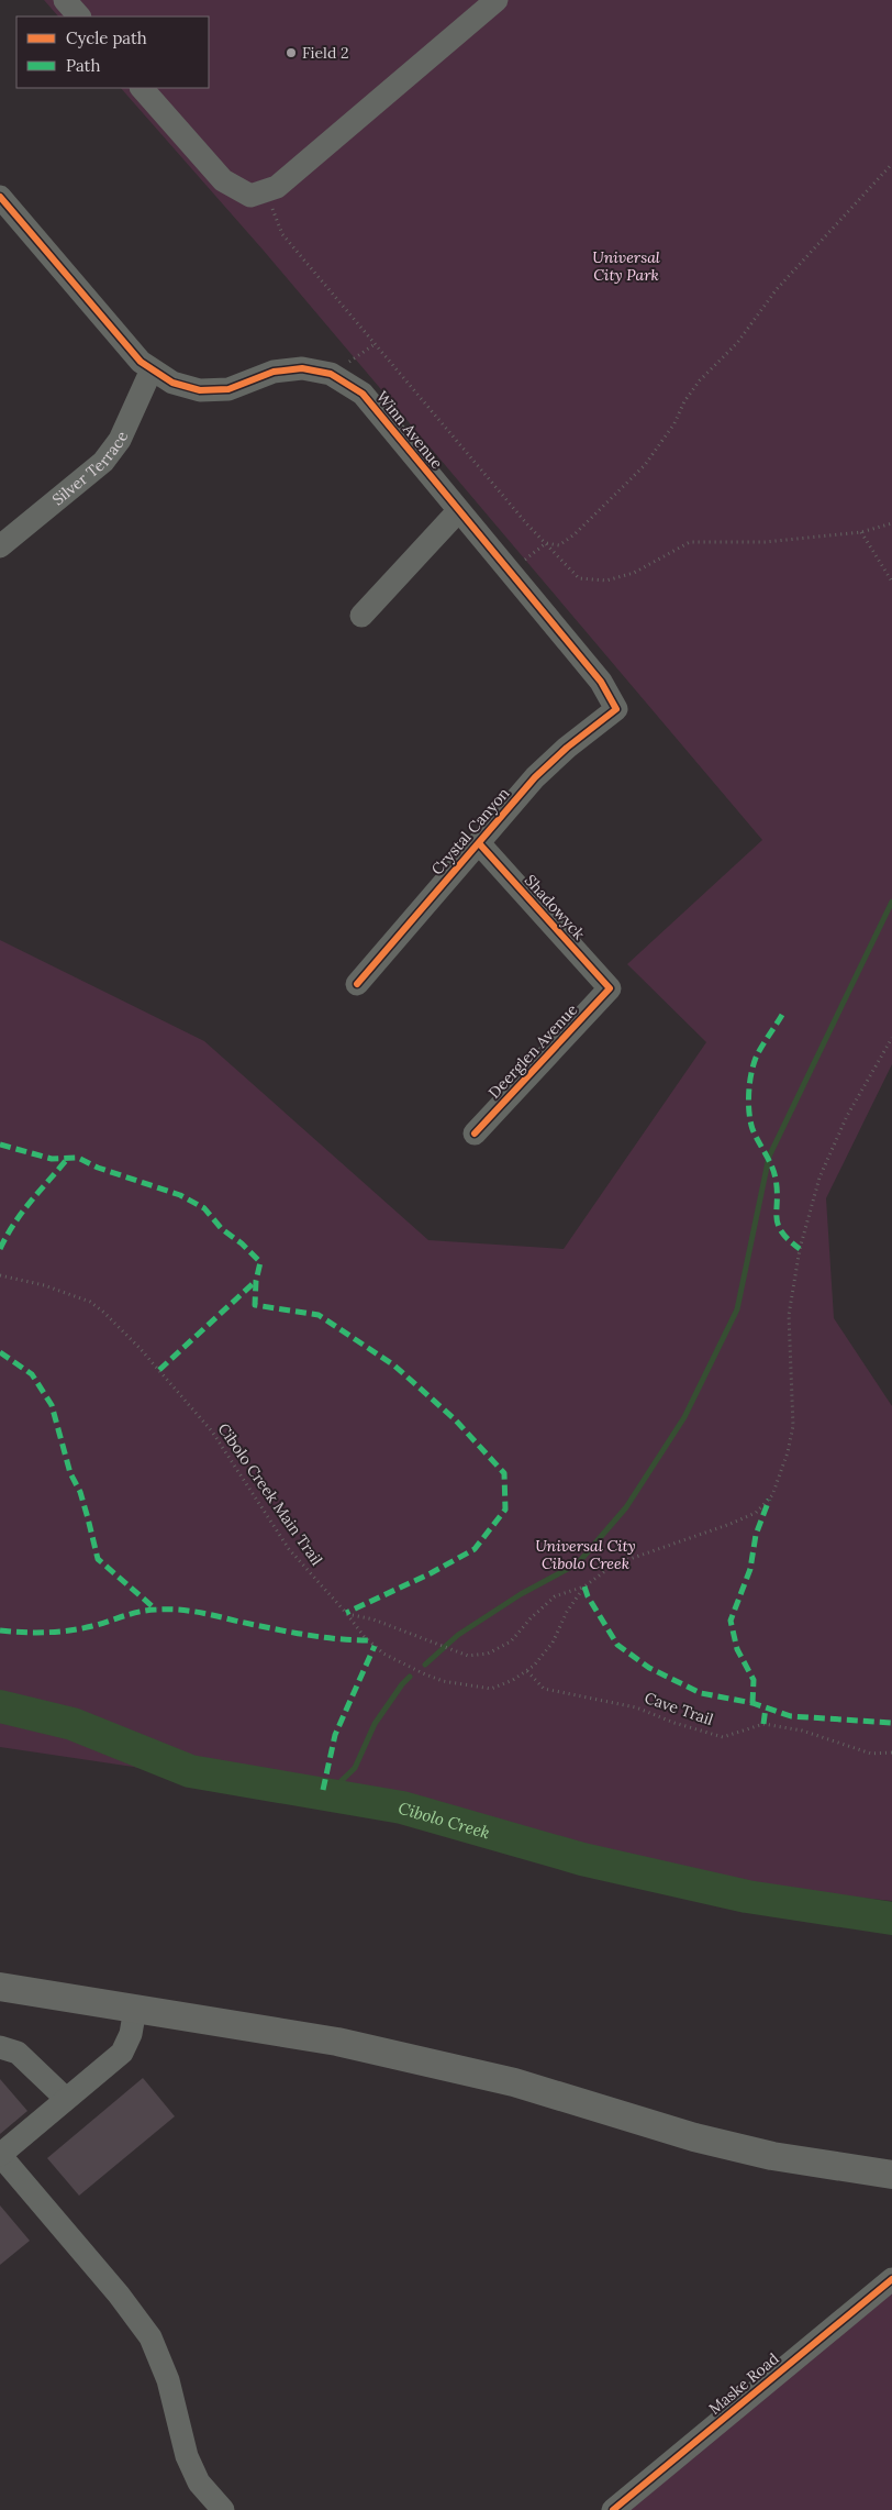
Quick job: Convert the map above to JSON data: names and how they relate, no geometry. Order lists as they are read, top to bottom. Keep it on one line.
{"streets":{"street":["Winn Avenue","Silver Terrace","Crystal Canyon","Shadowyck","Deerglen Avenue","Maske Road"],"path":["Cibolo Creek Main Trail","Cave Trail"]},"crossings":[["Winn Avenue","Silver Terrace"],["Winn Avenue","Crystal Canyon"],["Crystal Canyon","Shadowyck"],["Shadowyck","Deerglen Avenue"],["Cibolo Creek Main Trail","Cave Trail"]],"water":["Cibolo Creek"],"parks":["Universal City Park","Universal City Cibolo Creek"],"places":["Field 2"],"legend":["Cycle path","Path"]}
